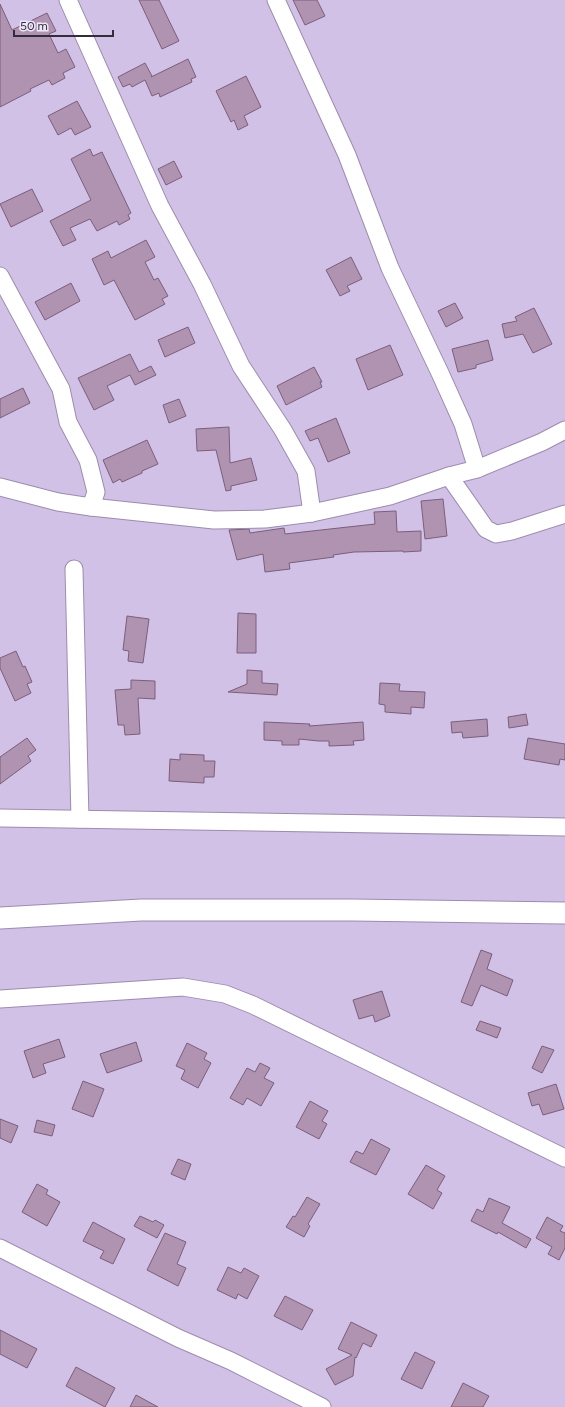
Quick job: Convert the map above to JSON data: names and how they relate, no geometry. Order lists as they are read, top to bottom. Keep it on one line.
{"scale_bar":"50 m"}
